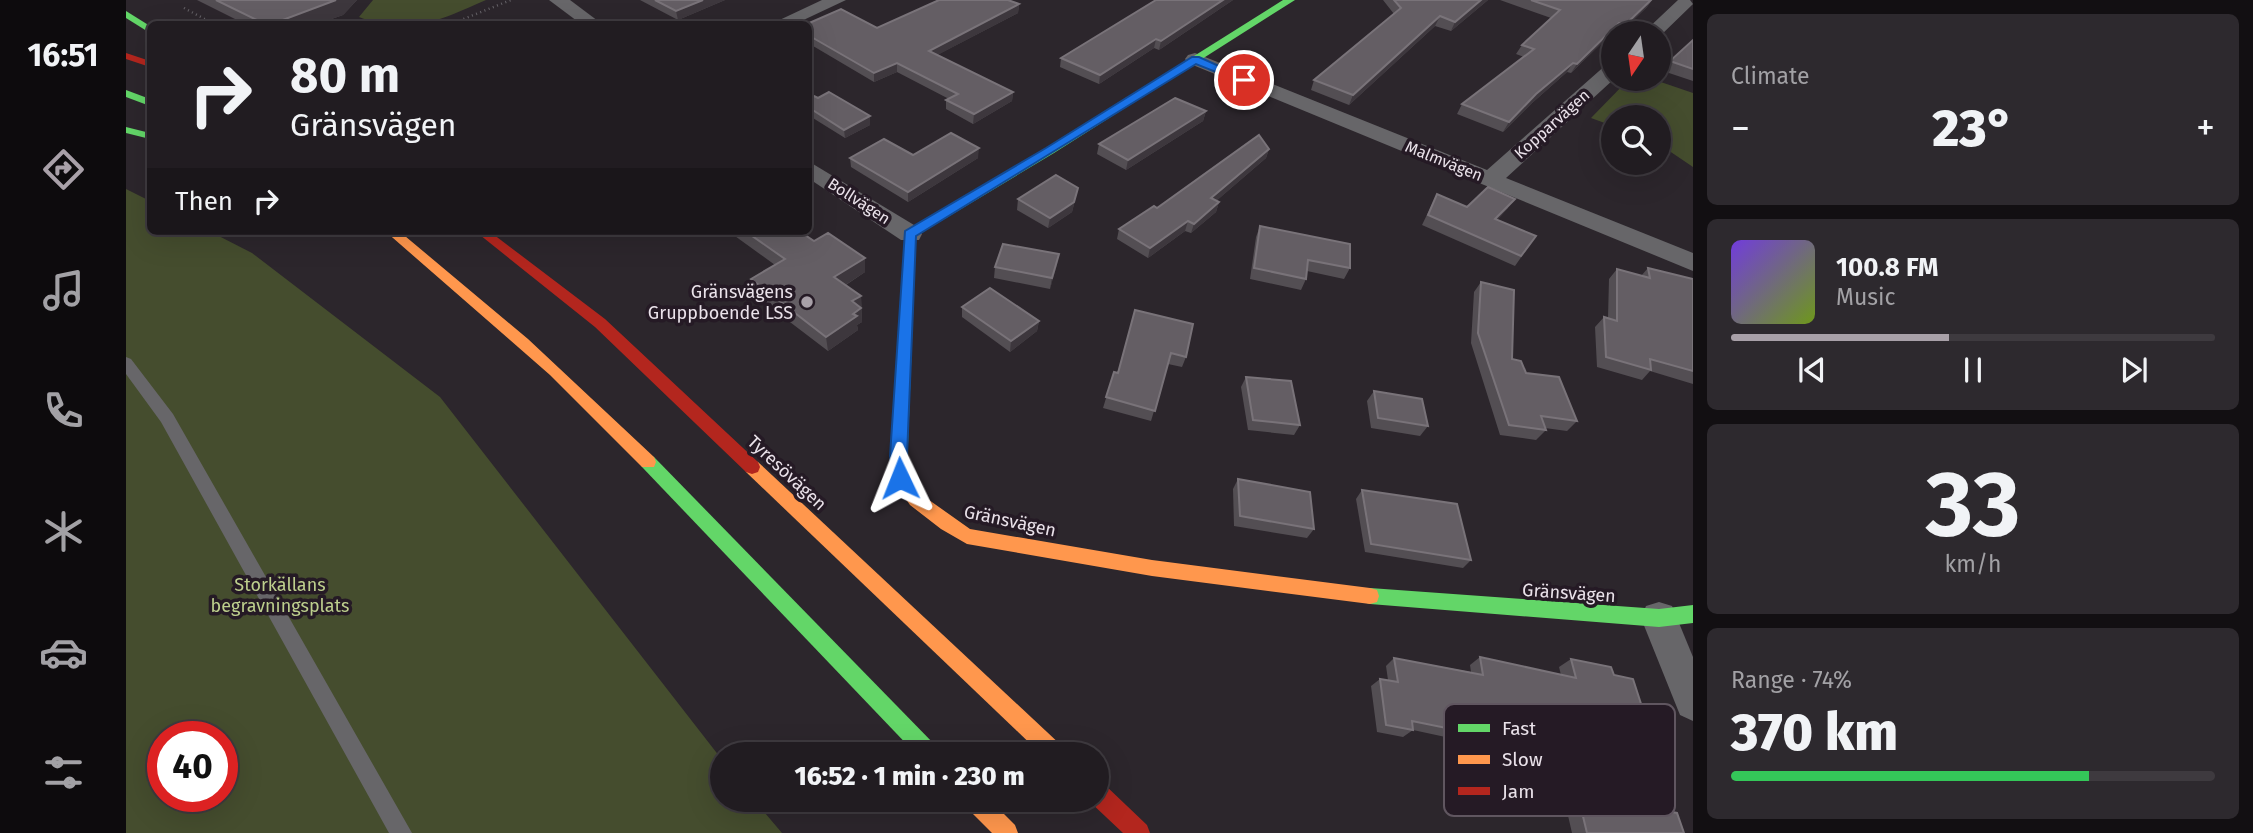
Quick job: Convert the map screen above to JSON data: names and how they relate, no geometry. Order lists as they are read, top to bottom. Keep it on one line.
{"streets":{"main road":["Tyresövägen","Gränsvägen"],"street":["Kopparvägen","Malmvägen","Bollvägen"]},"crossings":[["Kopparvägen","Malmvägen"],["Bollvägen","Gränsvägen"]],"parks":["Storkällans begravningsplats"],"places":["Gränsvägens Gruppboende LSS"],"legend":["Fast","Slow","Jam"],"north":"bottom","page":{"tabs":"16:51","tile":["Climate",["33","km/h"],["Range · 74%","370 km"]],"turn":["80 m","Gränsvägen"],"heat":["−","23°","+"],"then":"Then","song":["100.8 FM","Music"],"limit":"40","trip":"16:52 · 1 min · 230 m"}}
